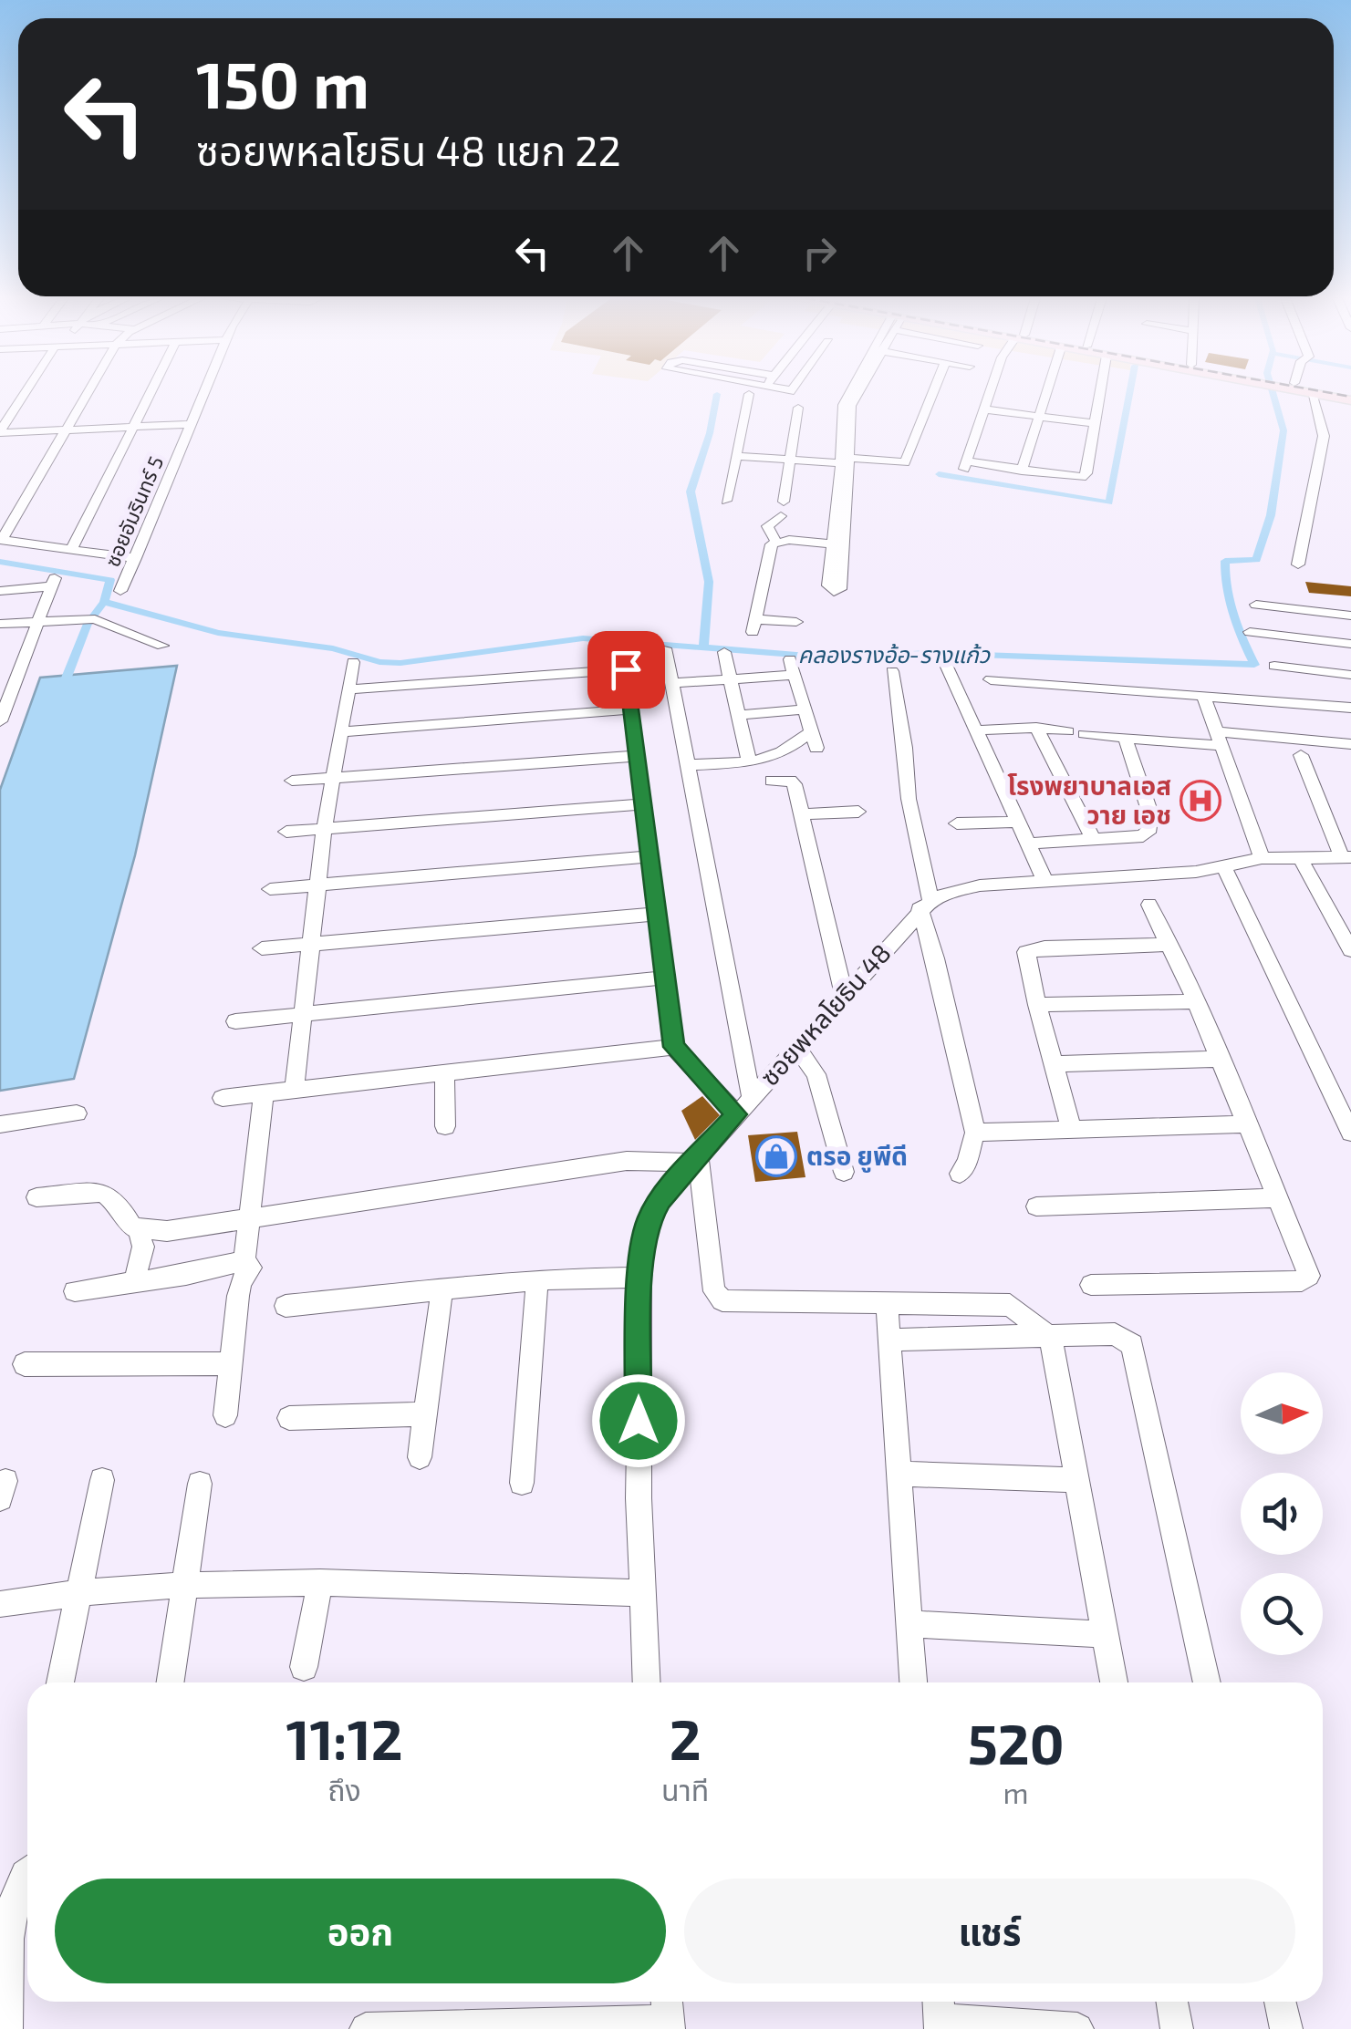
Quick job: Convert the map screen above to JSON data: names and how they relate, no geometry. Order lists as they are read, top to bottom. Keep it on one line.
{"streets":{"street":["ซอยอัมรินทร์ 5","ซอยพหลโยธิน 48"]},"water":["คลองรางอ้อ-รางแก้ว"],"places":{"hospital":["โรงพยาบาลเอส วาย เอช"],"shop":["ตรอ ยูพีดี"]},"north":"right","page":{"turn":["150 m","ซอยพหลโยธิน 48 แยก 22"],"eta":["11:12","ถึง","2","นาที","520","m"],"buttons":["ออก","แชร์"]}}
